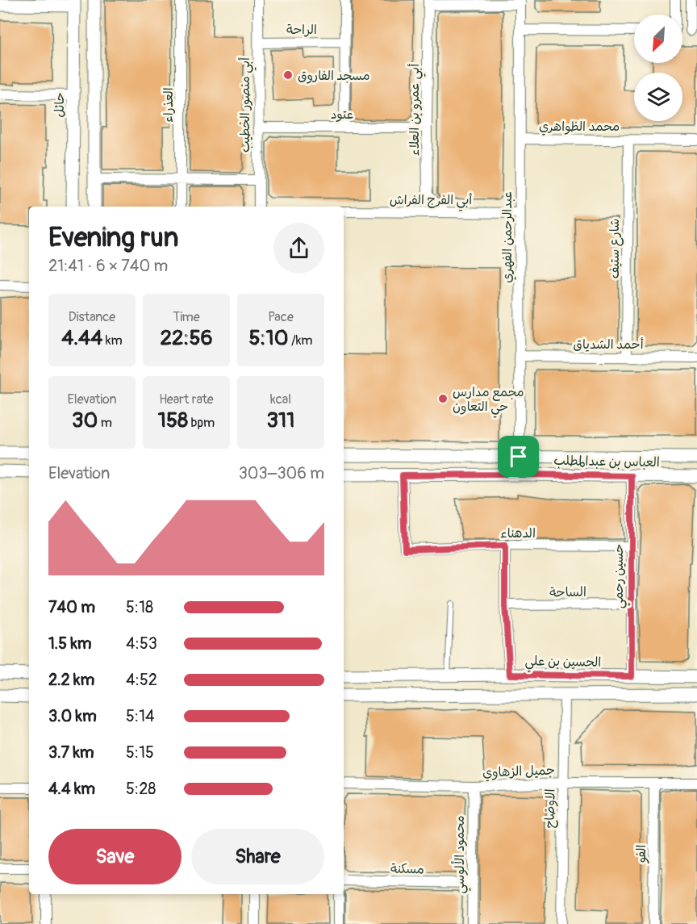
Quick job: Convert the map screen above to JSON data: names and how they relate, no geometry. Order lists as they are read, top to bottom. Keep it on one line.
{"streets":{"street":["الراحة","حائل","العذراء","أبي منصور الخطيب","أبي عمرو بن العلاء","عتود","محمد الظواهري","أبي الفرج الفراش","عبدالرحمن الفهري","شارع ستيف","أحمد الشدياق","العباس بن عبدالمطلب","الدهناء","حسين رحمي","الساحة","الحسين بن علي","جميل الزهاوي","الاوضاح","الفو","محمود الألوسي","مسكنة"]},"crossings":[["الراحة","أبي منصور الخطيب"],["أبي منصور الخطيب","عتود"],["أبي عمرو بن العلاء","عتود"],["أبي عمرو بن العلاء","أبي الفرج الفراش"],["محمد الظواهري","عبدالرحمن الفهري"],["محمد الظواهري","شارع ستيف"],["أبي الفرج الفراش","عبدالرحمن الفهري"],["عبدالرحمن الفهري","أحمد الشدياق"],["عبدالرحمن الفهري","العباس بن عبدالمطلب"],["شارع ستيف","أحمد الشدياق"],["العباس بن عبدالمطلب","الدهناء"],["العباس بن عبدالمطلب","حسين رحمي"],["الدهناء","حسين رحمي"],["حسين رحمي","الساحة"],["حسين رحمي","الحسين بن علي"],["جميل الزهاوي","الاوضاح"],["جميل الزهاوي","الفو"],["جميل الزهاوي","محمود الألوسي"],["محمود الألوسي","مسكنة"]],"places":["مسجد الفاروق","مجمع مدارس حي التعاون"],"north":"bottom left","page":{"heading":["Evening run","21:41 · 6 × 740 m"],"stats":[["Distance","4.44 km"],["Time","22:56"],["Pace","5:10 /km"],["Elevation","30 m"],["Heart rate","158 bpm"],["kcal","311"]],"chart":["Elevation","303–306 m"],"list":[{"name":"740 m","note":"5:18"},{"name":"1.5 km","note":"4:53"},{"name":"2.2 km","note":"4:52"},{"name":"3.0 km","note":"5:14"},{"name":"3.7 km","note":"5:15"},{"name":"4.4 km","note":"5:28"}],"buttons":["Save","Share"]}}
